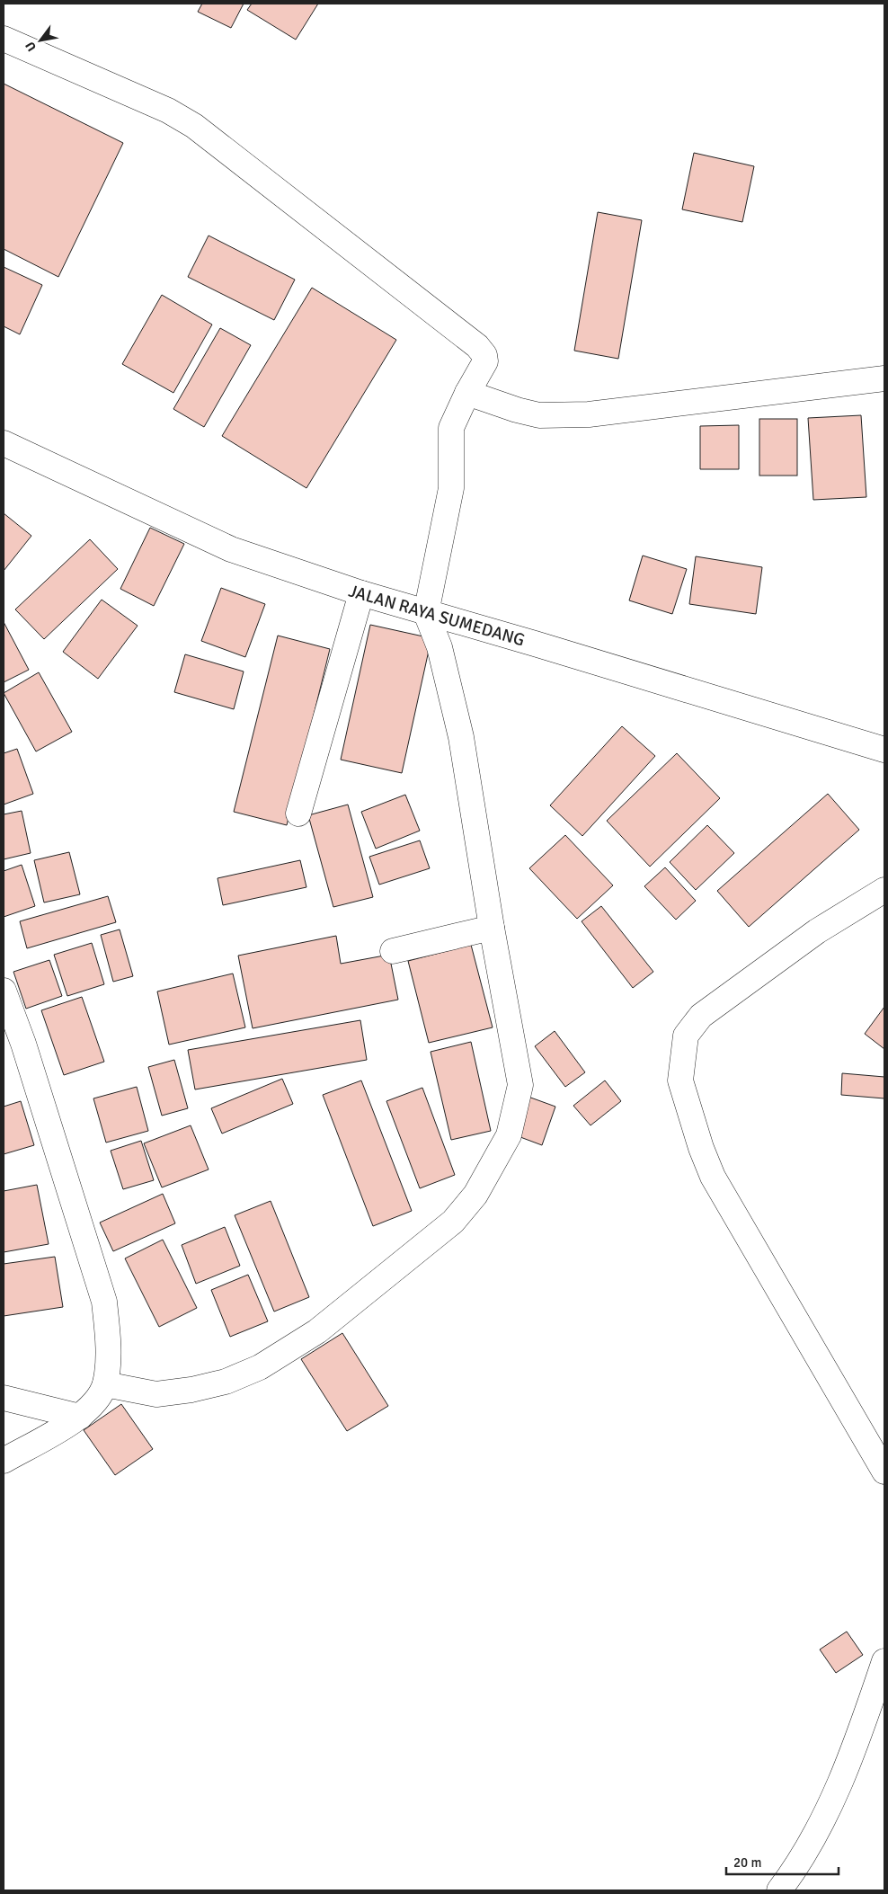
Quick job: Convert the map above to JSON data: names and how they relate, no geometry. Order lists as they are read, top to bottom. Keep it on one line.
{"streets":{"main road":["JALAN RAYA SUMEDANG"]},"scale_bar":"20 m","north":"bottom left"}
